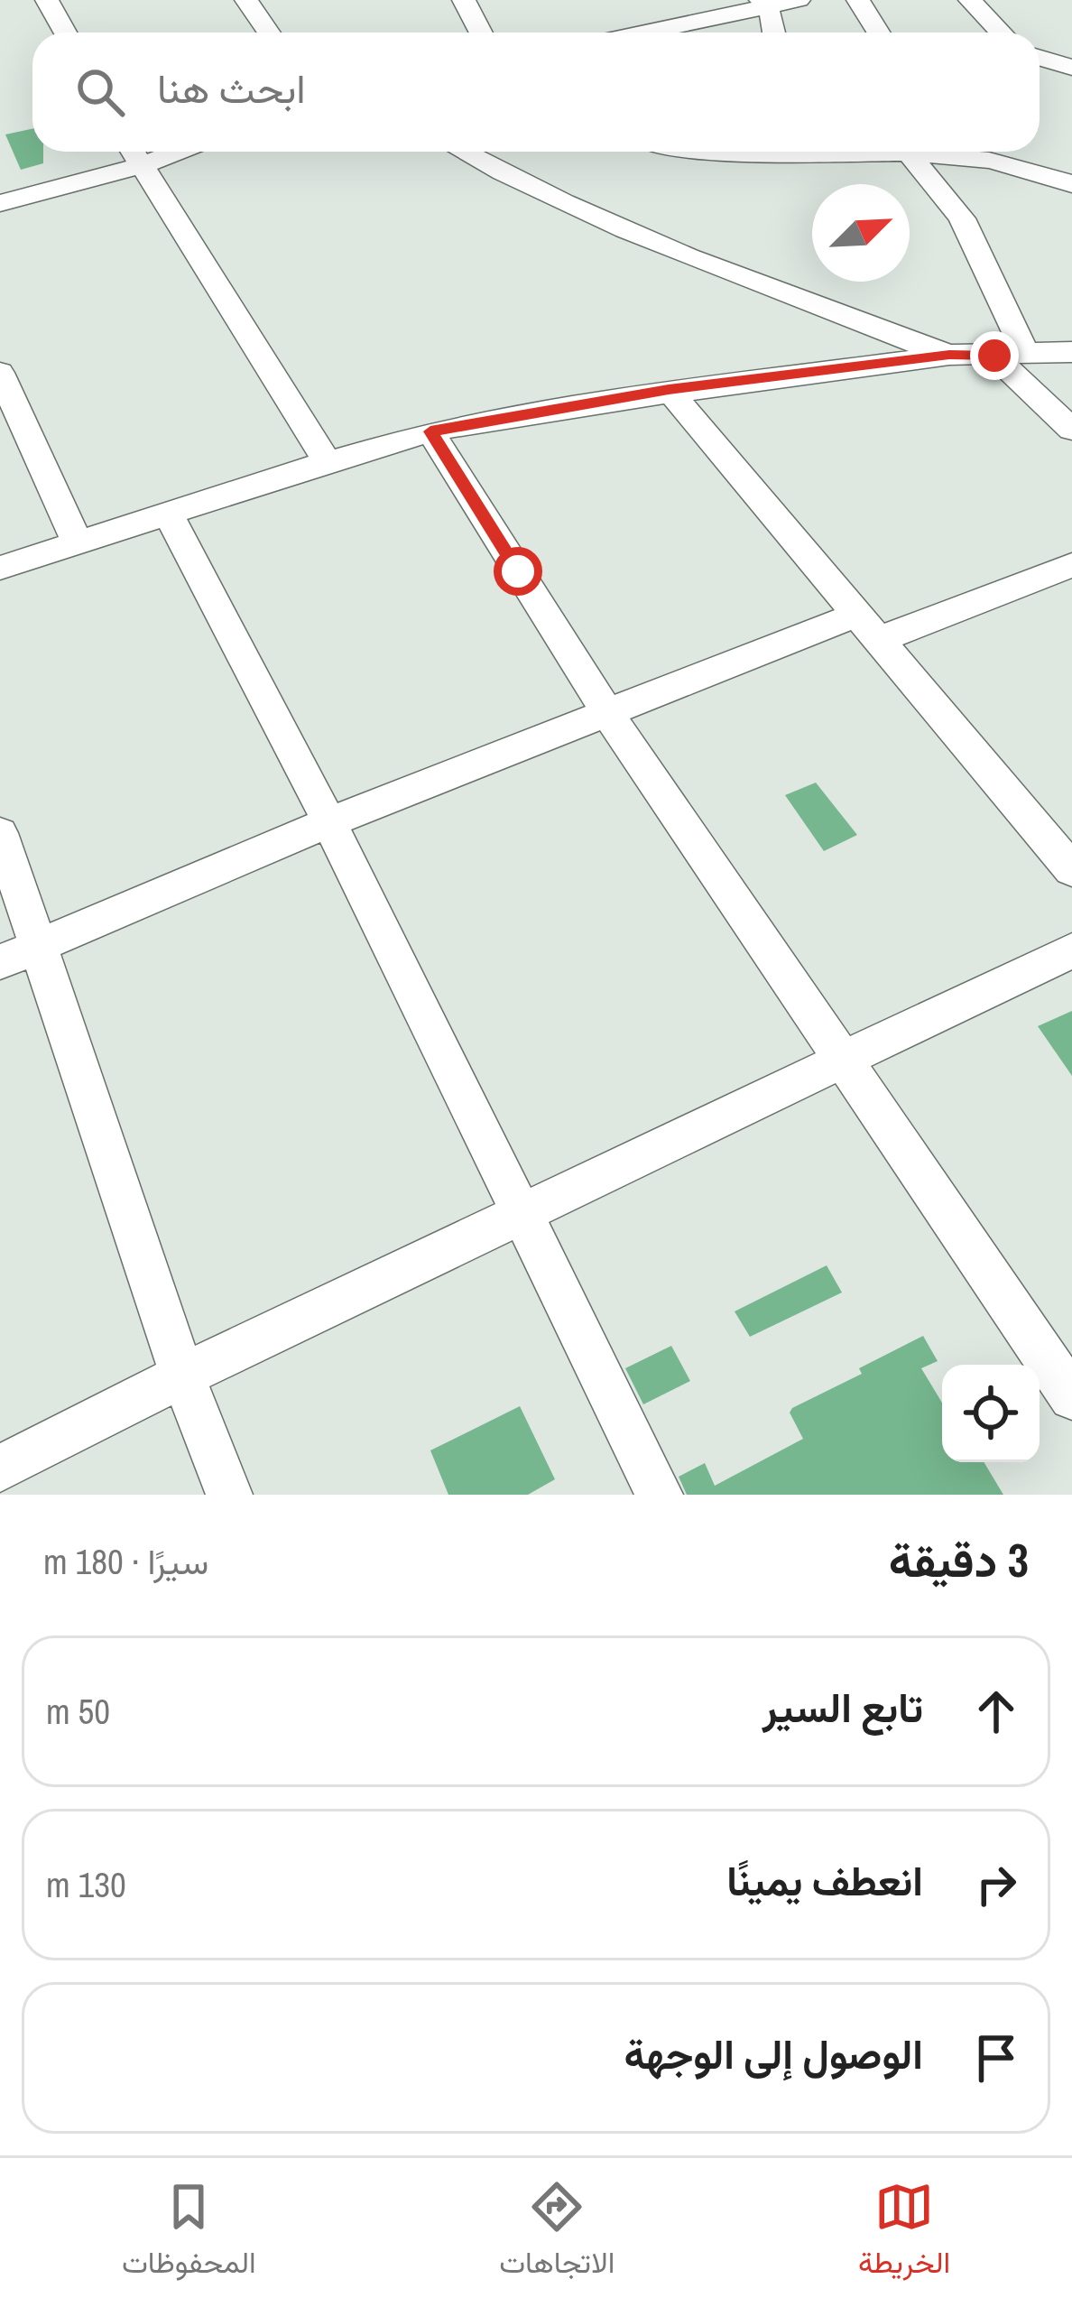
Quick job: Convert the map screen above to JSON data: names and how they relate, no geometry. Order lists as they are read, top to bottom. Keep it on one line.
{"north":"top right","page":{"search":"ابحث هنا","heading":["3 دقيقة","سيرًا · 180 m"],"list":[["تابع السير","50 m"],["انعطف يمينًا","130 m"],"الوصول إلى الوجهة"],"nav":["الخريطة","الاتجاهات","المحفوظات"]}}
